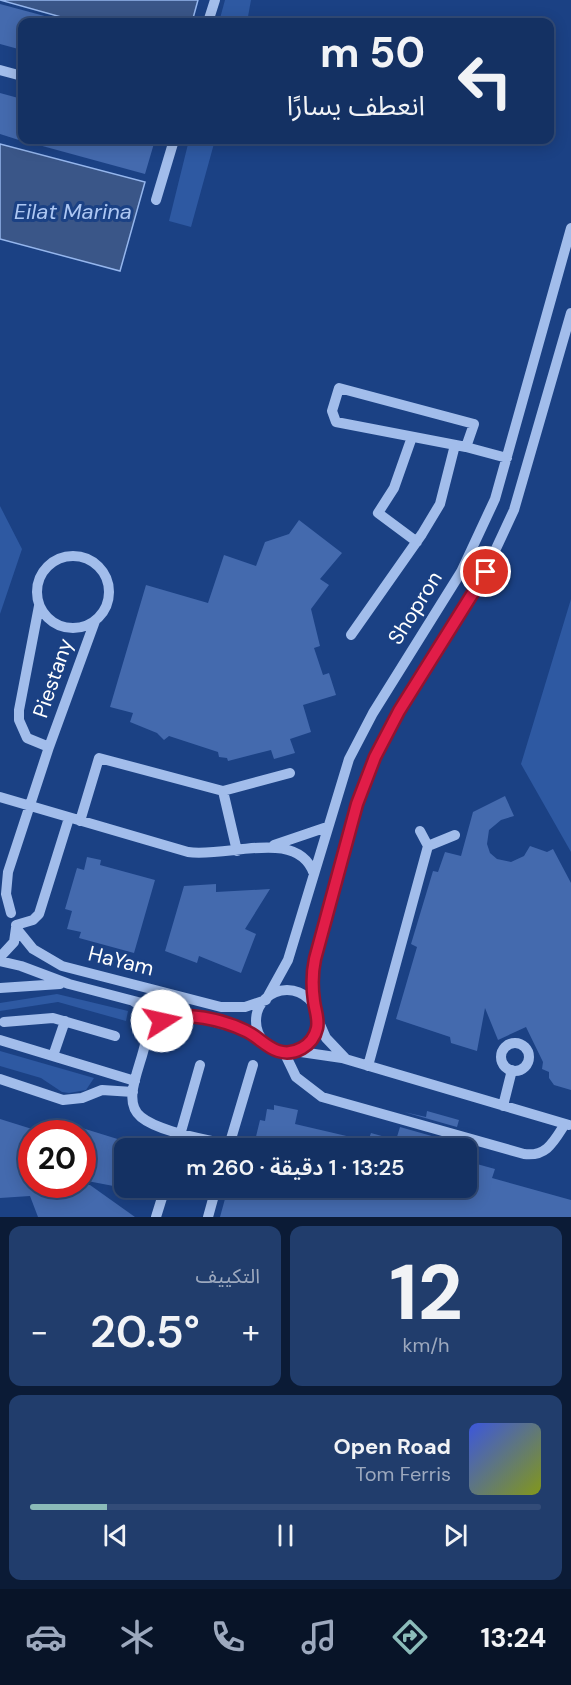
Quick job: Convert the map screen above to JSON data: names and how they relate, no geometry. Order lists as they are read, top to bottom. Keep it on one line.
{"streets":{"street":["Shopron","Piestany","HaYam"]},"crossings":[["Shopron","HaYam"],["Piestany","HaYam"]],"water":["Eilat Marina"],"page":{"turn":["50 m","انعطف يسارًا"],"limit":"20","trip":"13:25 · 1 دقيقة · 260 m","tile":[["12","km/h"],"التكييف"],"heat":["−","20.5°","+"],"song":["Open Road","Tom Ferris"],"tabs":"13:24"}}
